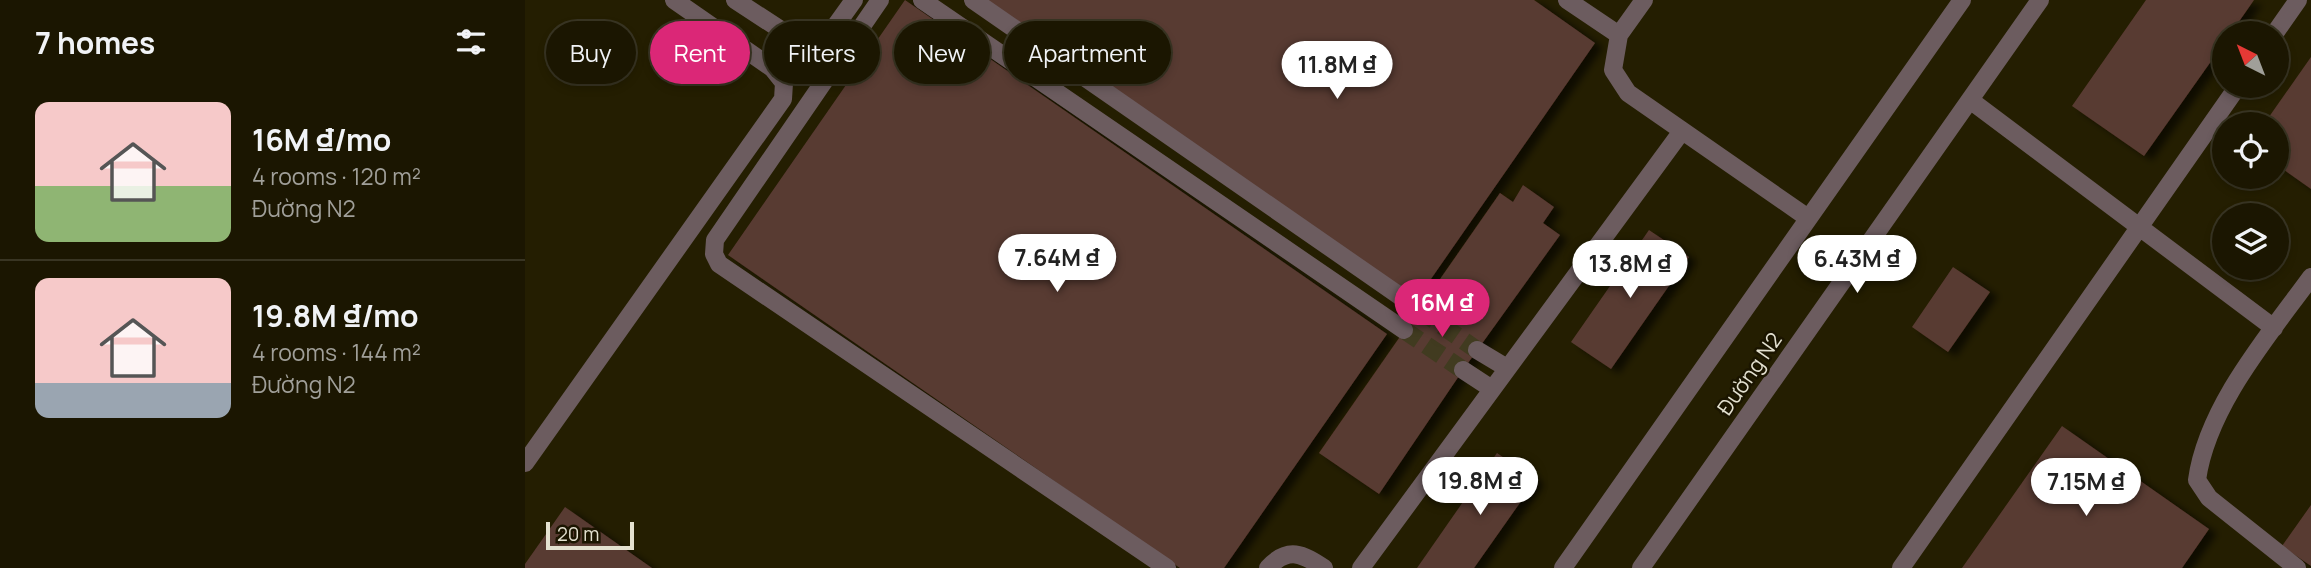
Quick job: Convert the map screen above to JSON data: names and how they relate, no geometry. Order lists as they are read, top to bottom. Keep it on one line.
{"streets":{"street":["Đường N2"]},"scale_bar":"20 m","north":"top left","page":{"heading":"7 homes","chip":["Buy","Rent","Filters","New","Apartment"],"price":["11.8M ₫","7.64M ₫","6.43M ₫","13.8M ₫","16M ₫","19.8M ₫","7.15M ₫"],"list":[{"name":"16M ₫/mo","note":"4 rooms · 120 m² · Đường N2"},{"name":"19.8M ₫/mo","note":"4 rooms · 144 m² · Đường N2"}],"scale":"20 m"}}
